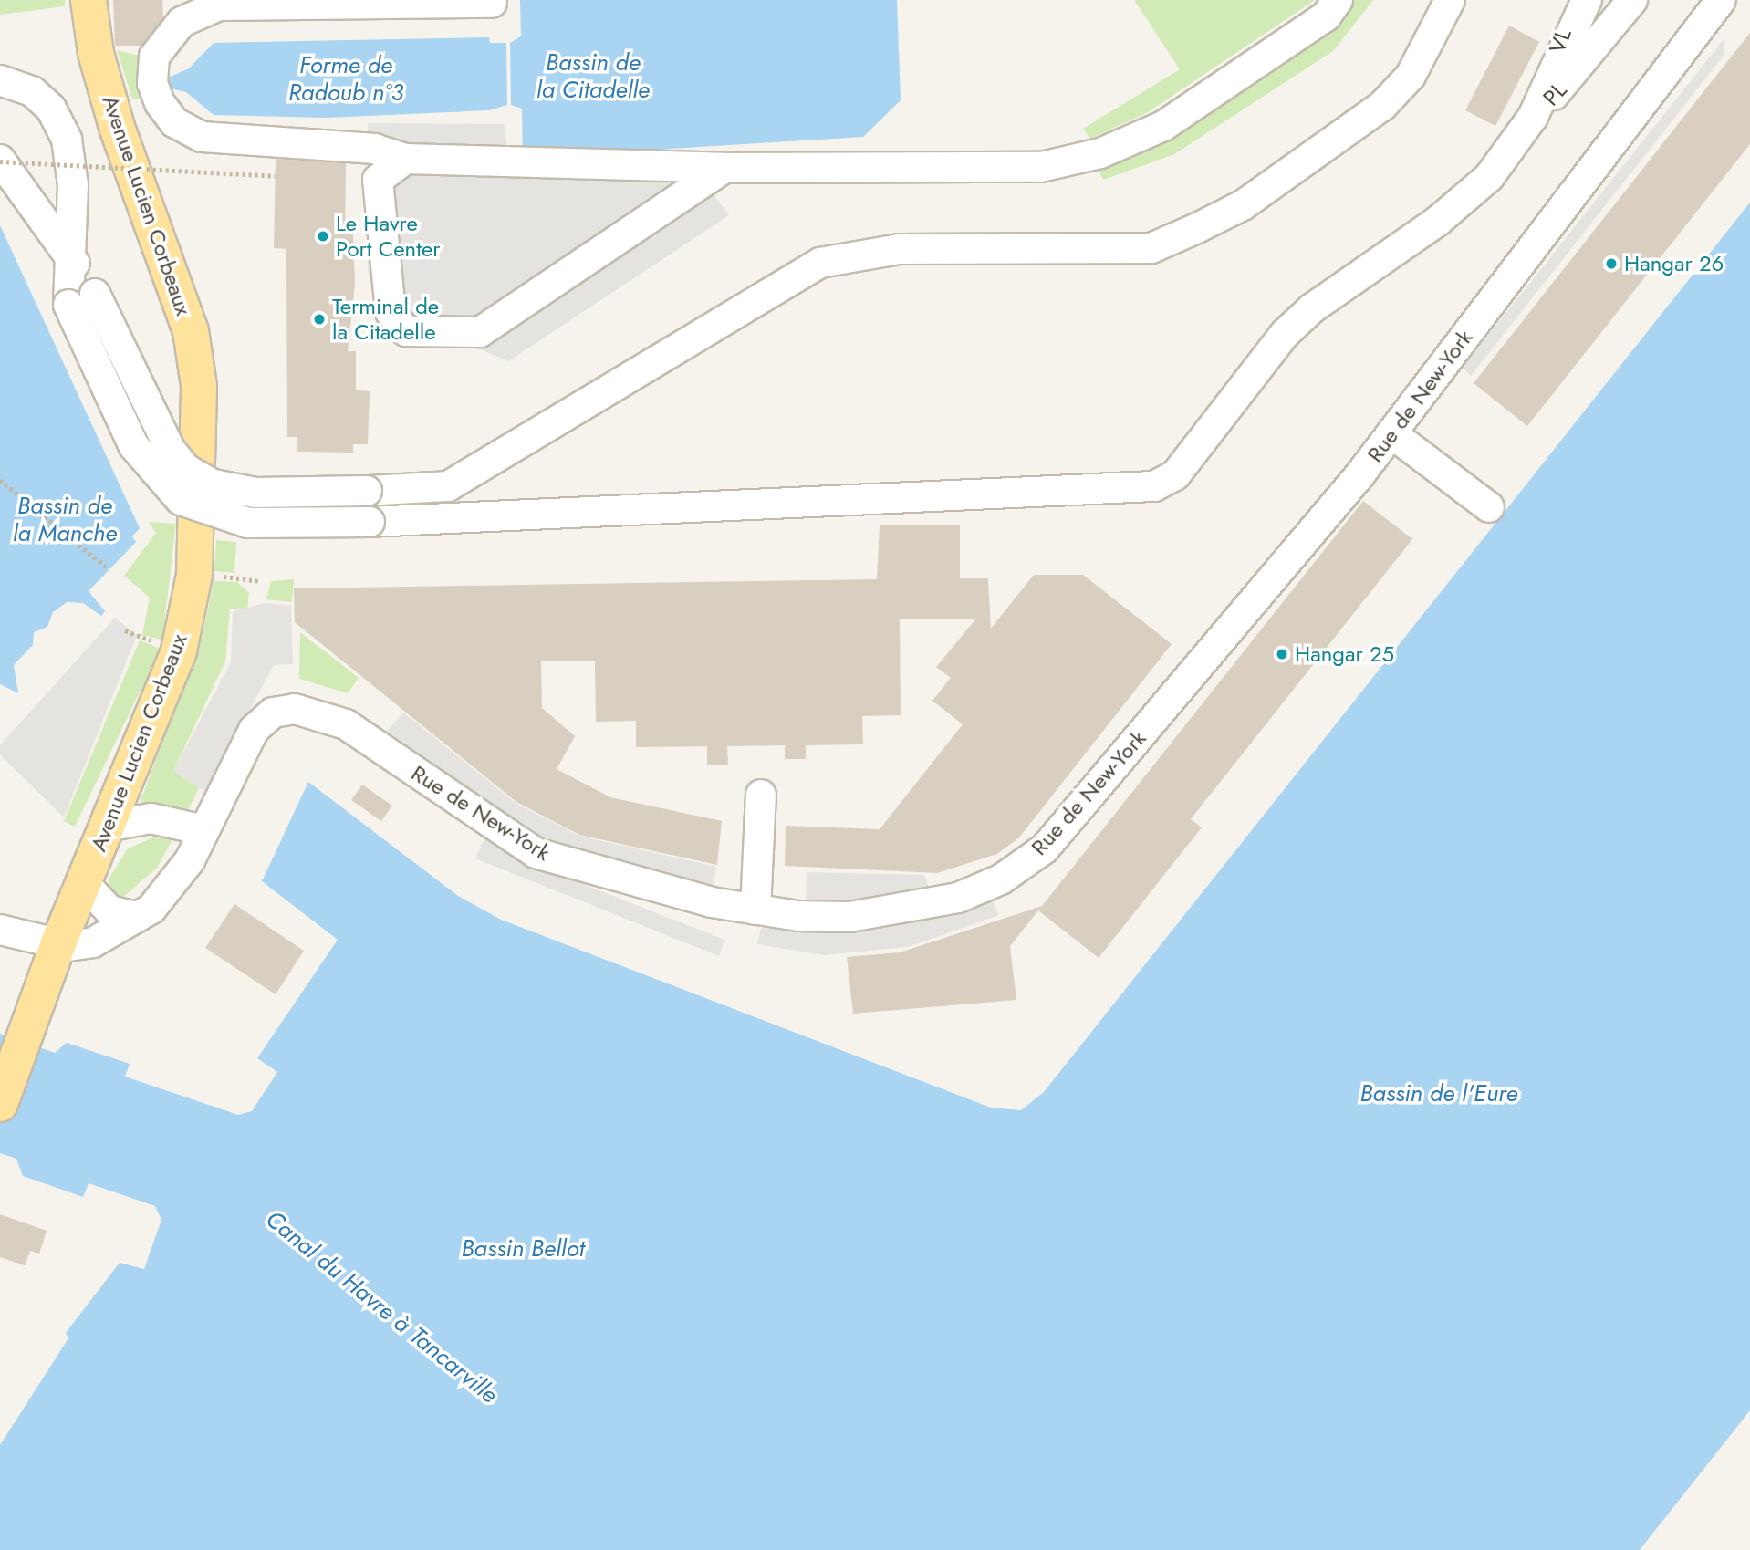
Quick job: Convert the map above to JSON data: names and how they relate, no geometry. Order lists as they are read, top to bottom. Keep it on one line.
{"streets":{"main road":["Avenue Lucien Corbeaux"],"street":["VL","PL","Rue de New-York"]},"crossings":[["VL","PL"],["Avenue Lucien Corbeaux","Rue de New-York"]],"water":["Bassin de la Citadelle","Forme de Radoub n°3","Bassin de la Manche","Bassin de l'Eure","Bassin Bellot","Canal du Havre à Tancarville"],"places":["Le Havre Port Center","Hangar 26","Terminal de la Citadelle","Hangar 25"]}
